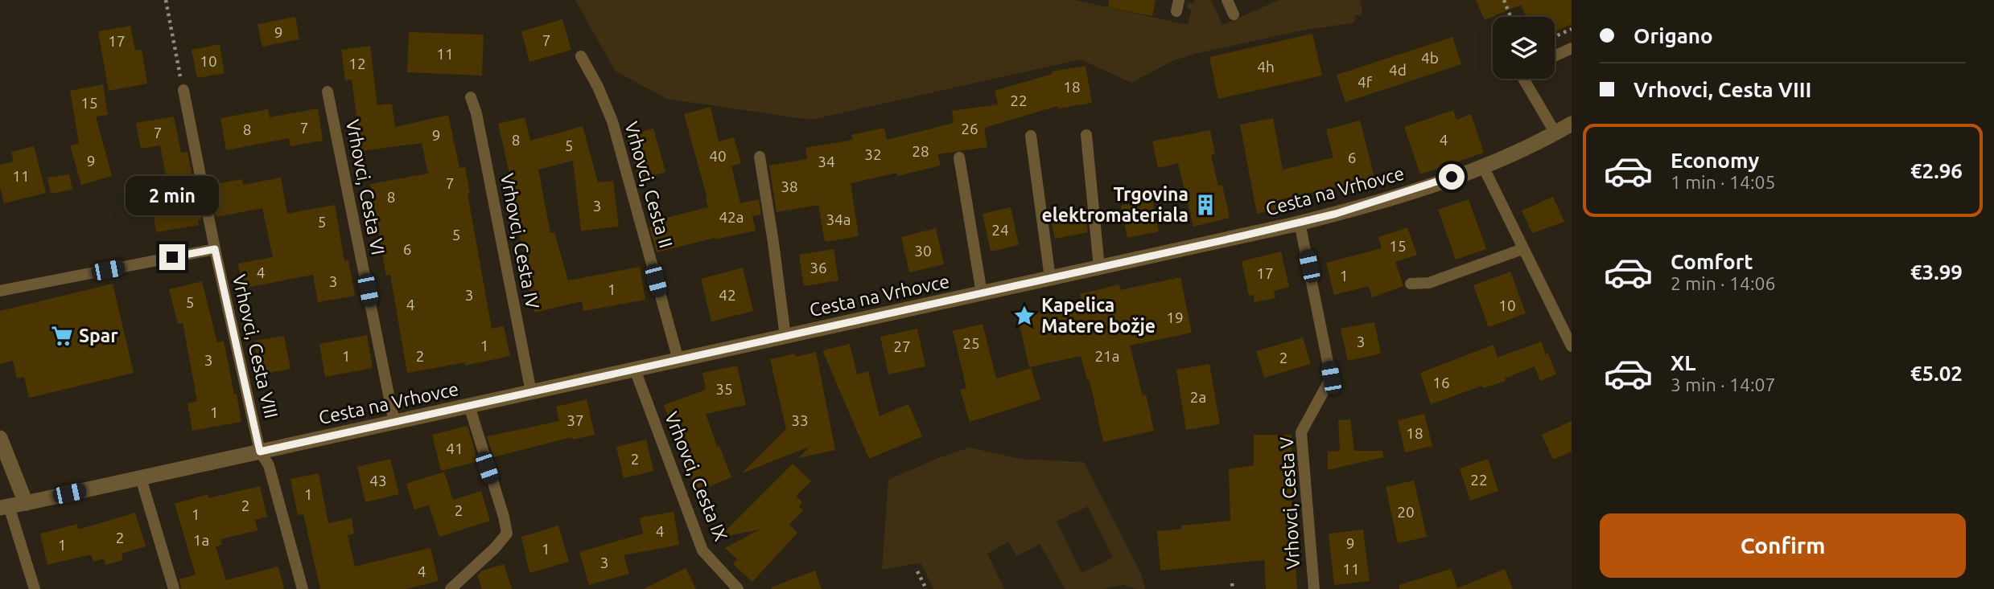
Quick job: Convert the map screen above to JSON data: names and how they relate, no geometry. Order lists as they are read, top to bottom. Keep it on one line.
{"streets":{"street":["Cesta na Vrhovce"],"lane":["Vrhovci, Cesta II","Vrhovci, Cesta VI","Vrhovci, Cesta IV","Vrhovci, Cesta VIII","Vrhovci, Cesta IX","Vrhovci, Cesta V"]},"crossings":[["Vrhovci, Cesta II","Cesta na Vrhovce"],["Vrhovci, Cesta VI","Cesta na Vrhovce"],["Cesta na Vrhovce","Vrhovci, Cesta IV"],["Cesta na Vrhovce","Vrhovci, Cesta VIII"],["Cesta na Vrhovce","Vrhovci, Cesta IX"],["Cesta na Vrhovce","Vrhovci, Cesta V"]],"places":{"building":["Trgovina elektromateriala"],"place":["Kapelica Matere božje"],"supermarket":["Spar"]},"house_numbers":["9","7","17","11","4b","10","12","4h","4d","4f","18","22","15","7","26","8","7","9","8","4","5","28","32","40","6","9","34","11","7","38","8","3","42a","34a","5","24","5","15","6","30","36","4","17","1","3","1","3","42","5","4","10","19","3","25","1","27","1","2","21a","2","3","16","35","2a","1","37","33","18","41","2","22","43","1","2","2","20","1","4","2","1a","9","1","1","3","11","4"],"page":{"banner":["Origano","Vrhovci, Cesta VIII"],"list":[{"name":"Economy","note":"1 min · 14:05","value":"€2.96"},{"name":"Comfort","note":"2 min · 14:06","value":"€3.99"},{"name":"XL","note":"3 min · 14:07","value":"€5.02"}],"bubble":"2 min","buttons":"Confirm"}}
